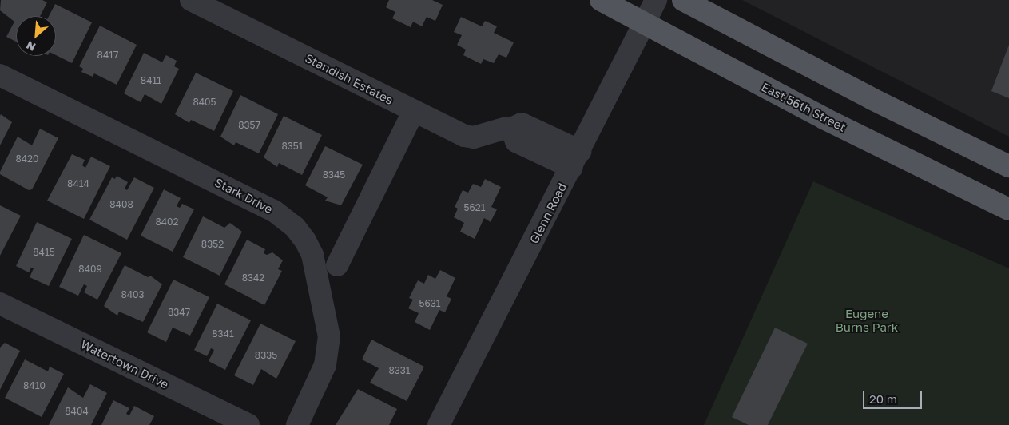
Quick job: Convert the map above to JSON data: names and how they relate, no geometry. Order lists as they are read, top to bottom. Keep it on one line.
{"streets":{"main road":["East 56th Street"],"street":["Standish Estates","Stark Drive","Glenn Road","Watertown Drive"]},"crossings":[["Standish Estates","Glenn Road"],["East 56th Street","Glenn Road"]],"parks":["Eugene Burns Park"],"house_numbers":["8417","8411","8405","8357","8351","8420","8345","8414","8408","5621","8402","8352","8415","8409","8342","8403","5631","8347","8341","8335","8331","8410","8404"],"scale_bar":"20 m","north":"bottom left"}
